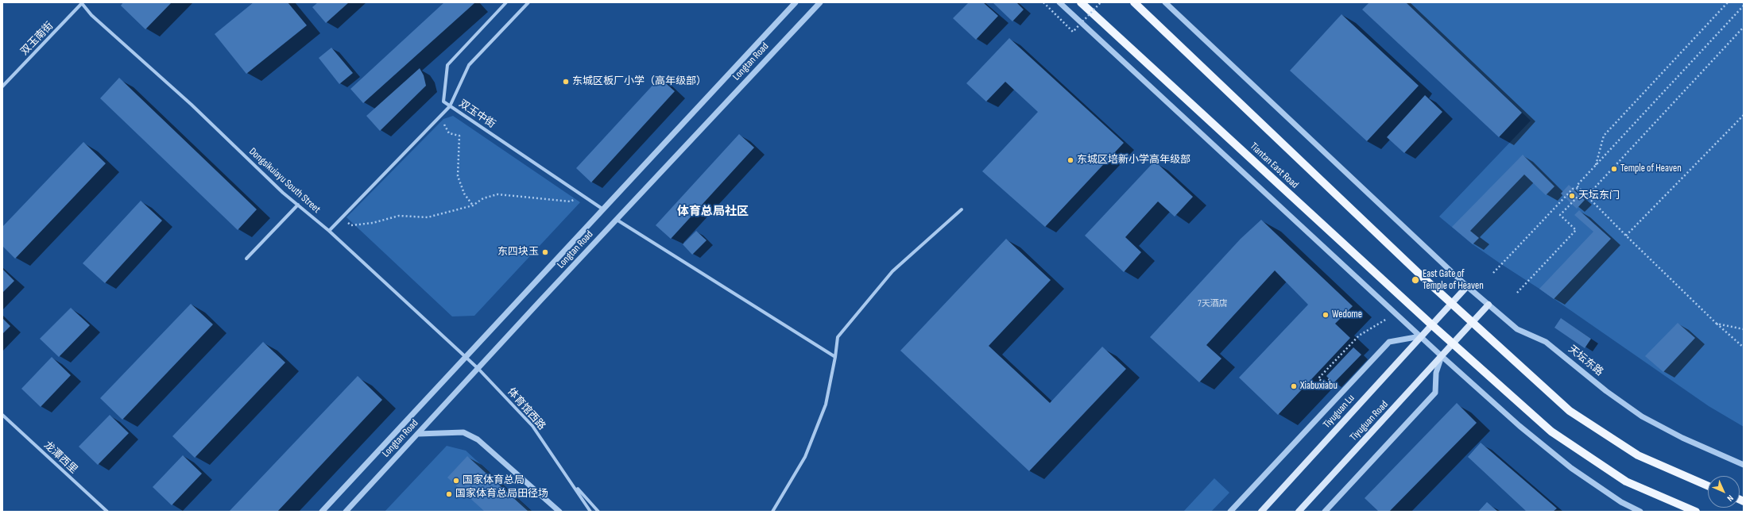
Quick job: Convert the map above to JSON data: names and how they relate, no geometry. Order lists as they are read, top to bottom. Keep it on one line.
{"streets":{"main road":["Tiantan East Road","Tiyuguan Lu","Tiyuguan Road"],"street":["双玉南街","Longtan Road","双玉中街","Dongsikuiayu South Street","天坛东路","体育馆西路","龙潭西里"]},"crossings":[["双玉南街","Dongsikuiayu South Street"],["Longtan Road","双玉中街"],["Longtan Road","Dongsikuiayu South Street"],["Longtan Road","体育馆西路"],["Tiantan East Road","Tiyuguan Lu"],["Tiantan East Road","Tiyuguan Road"],["Dongsikuiayu South Street","体育馆西路"],["天坛东路","Tiyuguan Road"]],"districts":["体育总局社区"],"places":["东城区板厂小学（高年级部）","东城区培新小学高年级部","Temple of Heaven","天坛东门","东四块玉","East Gate of Temple of Heaven","Wedome","Xiabuxiabu","国家体育总局","国家体育总局田径场"],"house_numbers":["7天酒店"],"north":"bottom right"}
